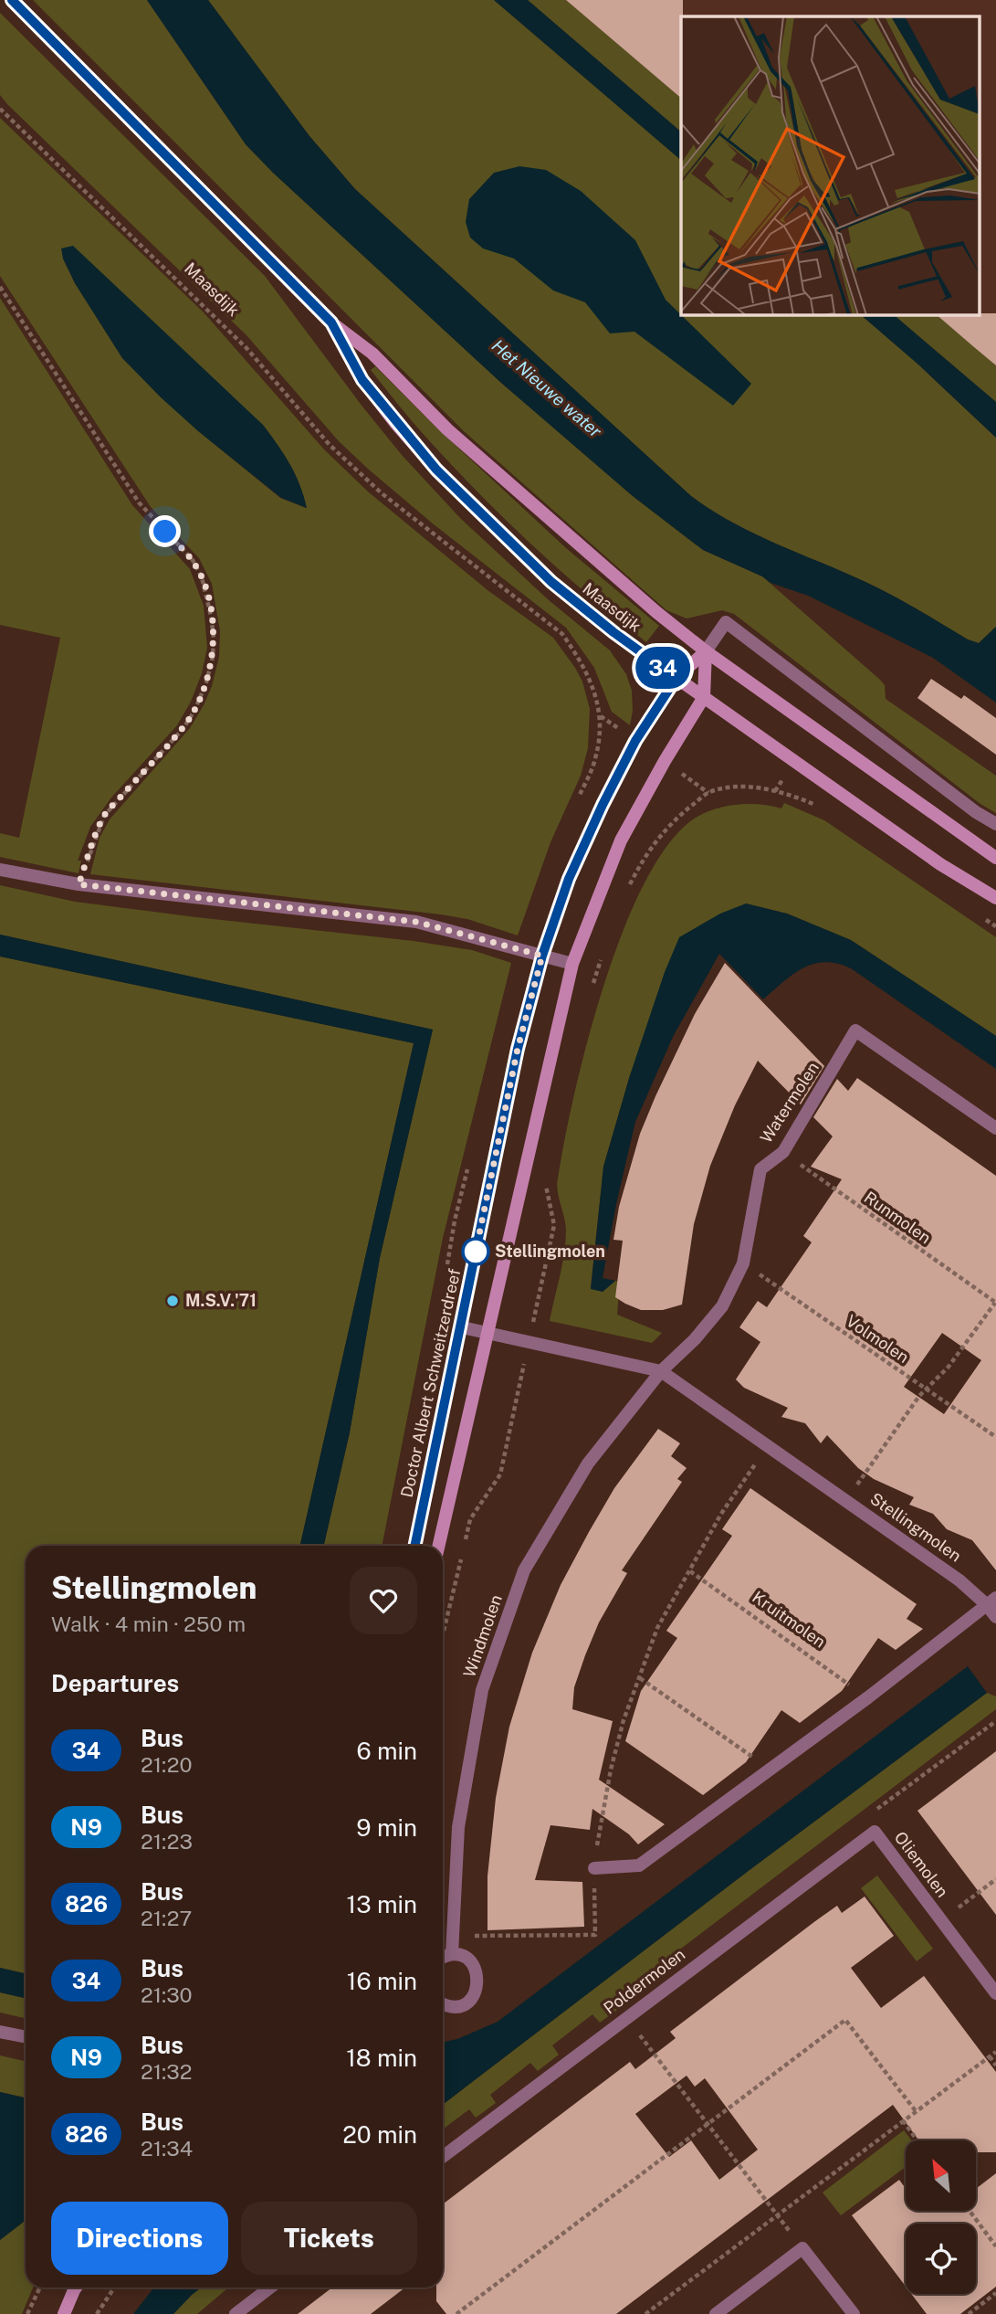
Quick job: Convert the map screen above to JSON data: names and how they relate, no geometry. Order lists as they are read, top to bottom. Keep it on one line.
{"streets":{"main road":["Maasdijk","Doctor Albert Schweitzerdreef"],"street":["Watermolen","Stellingmolen","Windmolen","Oliemolen","Poldermolen"],"path":["Runmolen","Volmolen","Kruitmolen"]},"crossings":[["Maasdijk","Doctor Albert Schweitzerdreef"],["Watermolen","Runmolen"],["Watermolen","Volmolen"],["Watermolen","Stellingmolen"],["Watermolen","Windmolen"],["Doctor Albert Schweitzerdreef","Stellingmolen"],["Stellingmolen","Windmolen"],["Oliemolen","Poldermolen"]],"water":["Het Nieuwe water"],"places":["Stellingmolen","M.S.V.'71"],"lines":["bus line 34"],"north":"top left","page":{"on_map":"34","heading":[["Stellingmolen","Walk · 4 min · 250 m"],"Departures"],"list":[{"mark":"34","name":"Bus","note":"21:20","value":"6 min"},{"mark":"N9","name":"Bus","note":"21:23","value":"9 min"},{"mark":"826","name":"Bus","note":"21:27","value":"13 min"},{"mark":"34","name":"Bus","note":"21:30","value":"16 min"},{"mark":"N9","name":"Bus","note":"21:32","value":"18 min"},{"mark":"826","name":"Bus","note":"21:34","value":"20 min"}],"buttons":["Directions","Tickets"]}}
